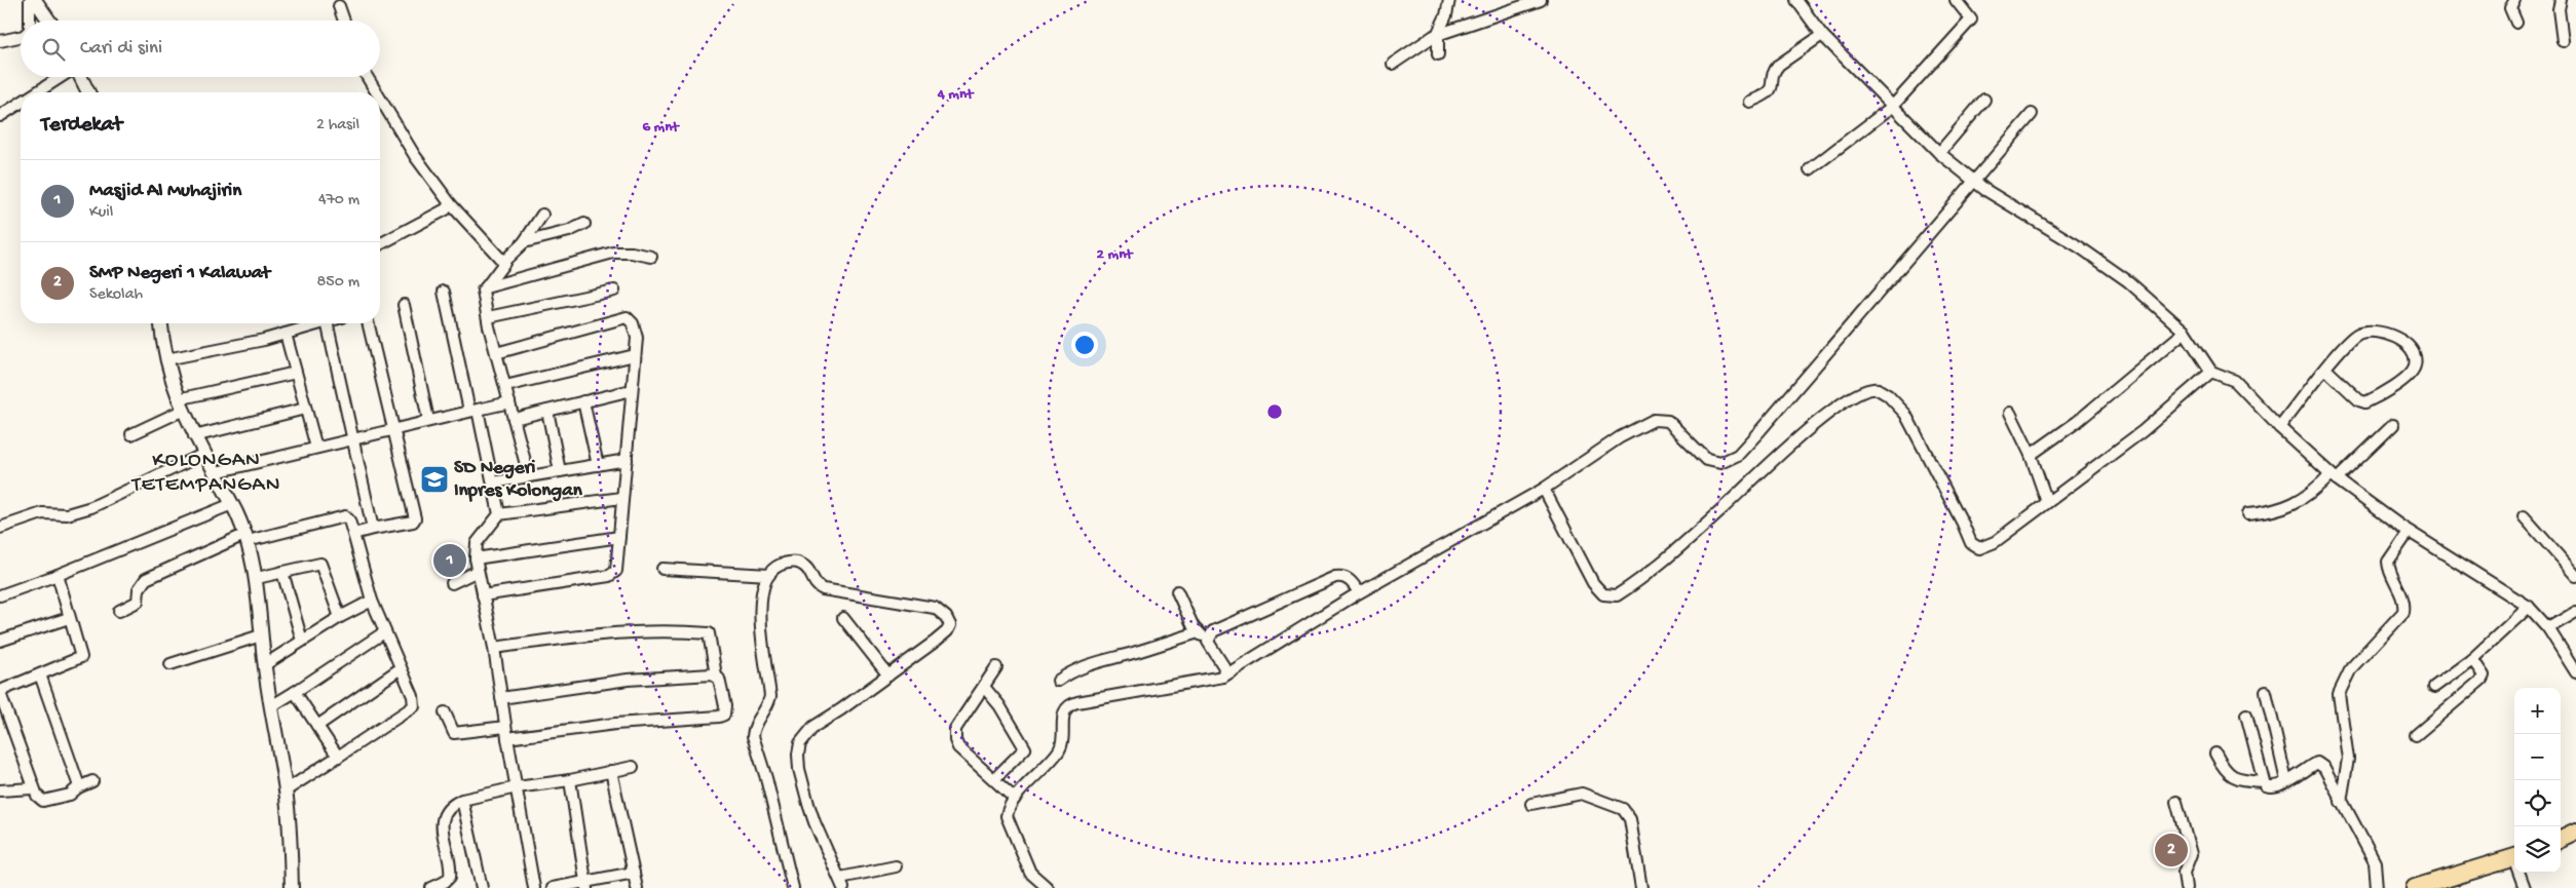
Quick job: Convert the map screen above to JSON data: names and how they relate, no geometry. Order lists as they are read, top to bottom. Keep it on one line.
{"districts":["KOLONGAN TETEMPANGAN"],"places":{"school or university":["SD Negeri Inpres Kolongan"]},"page":{"search":"Cari di sini","heading":["Terdekat","2 hasil"],"list":[{"mark":"1","name":"Masjid Al Muhajirin","note":"Kuil","value":"470 m"},{"mark":"2","name":"SMP Negeri 1 Kalawat","note":"Sekolah","value":"850 m"}],"pins":["1","2"],"map_buttons":["+","−"]},"rings":["4 mnt","6 mnt","2 mnt"]}
